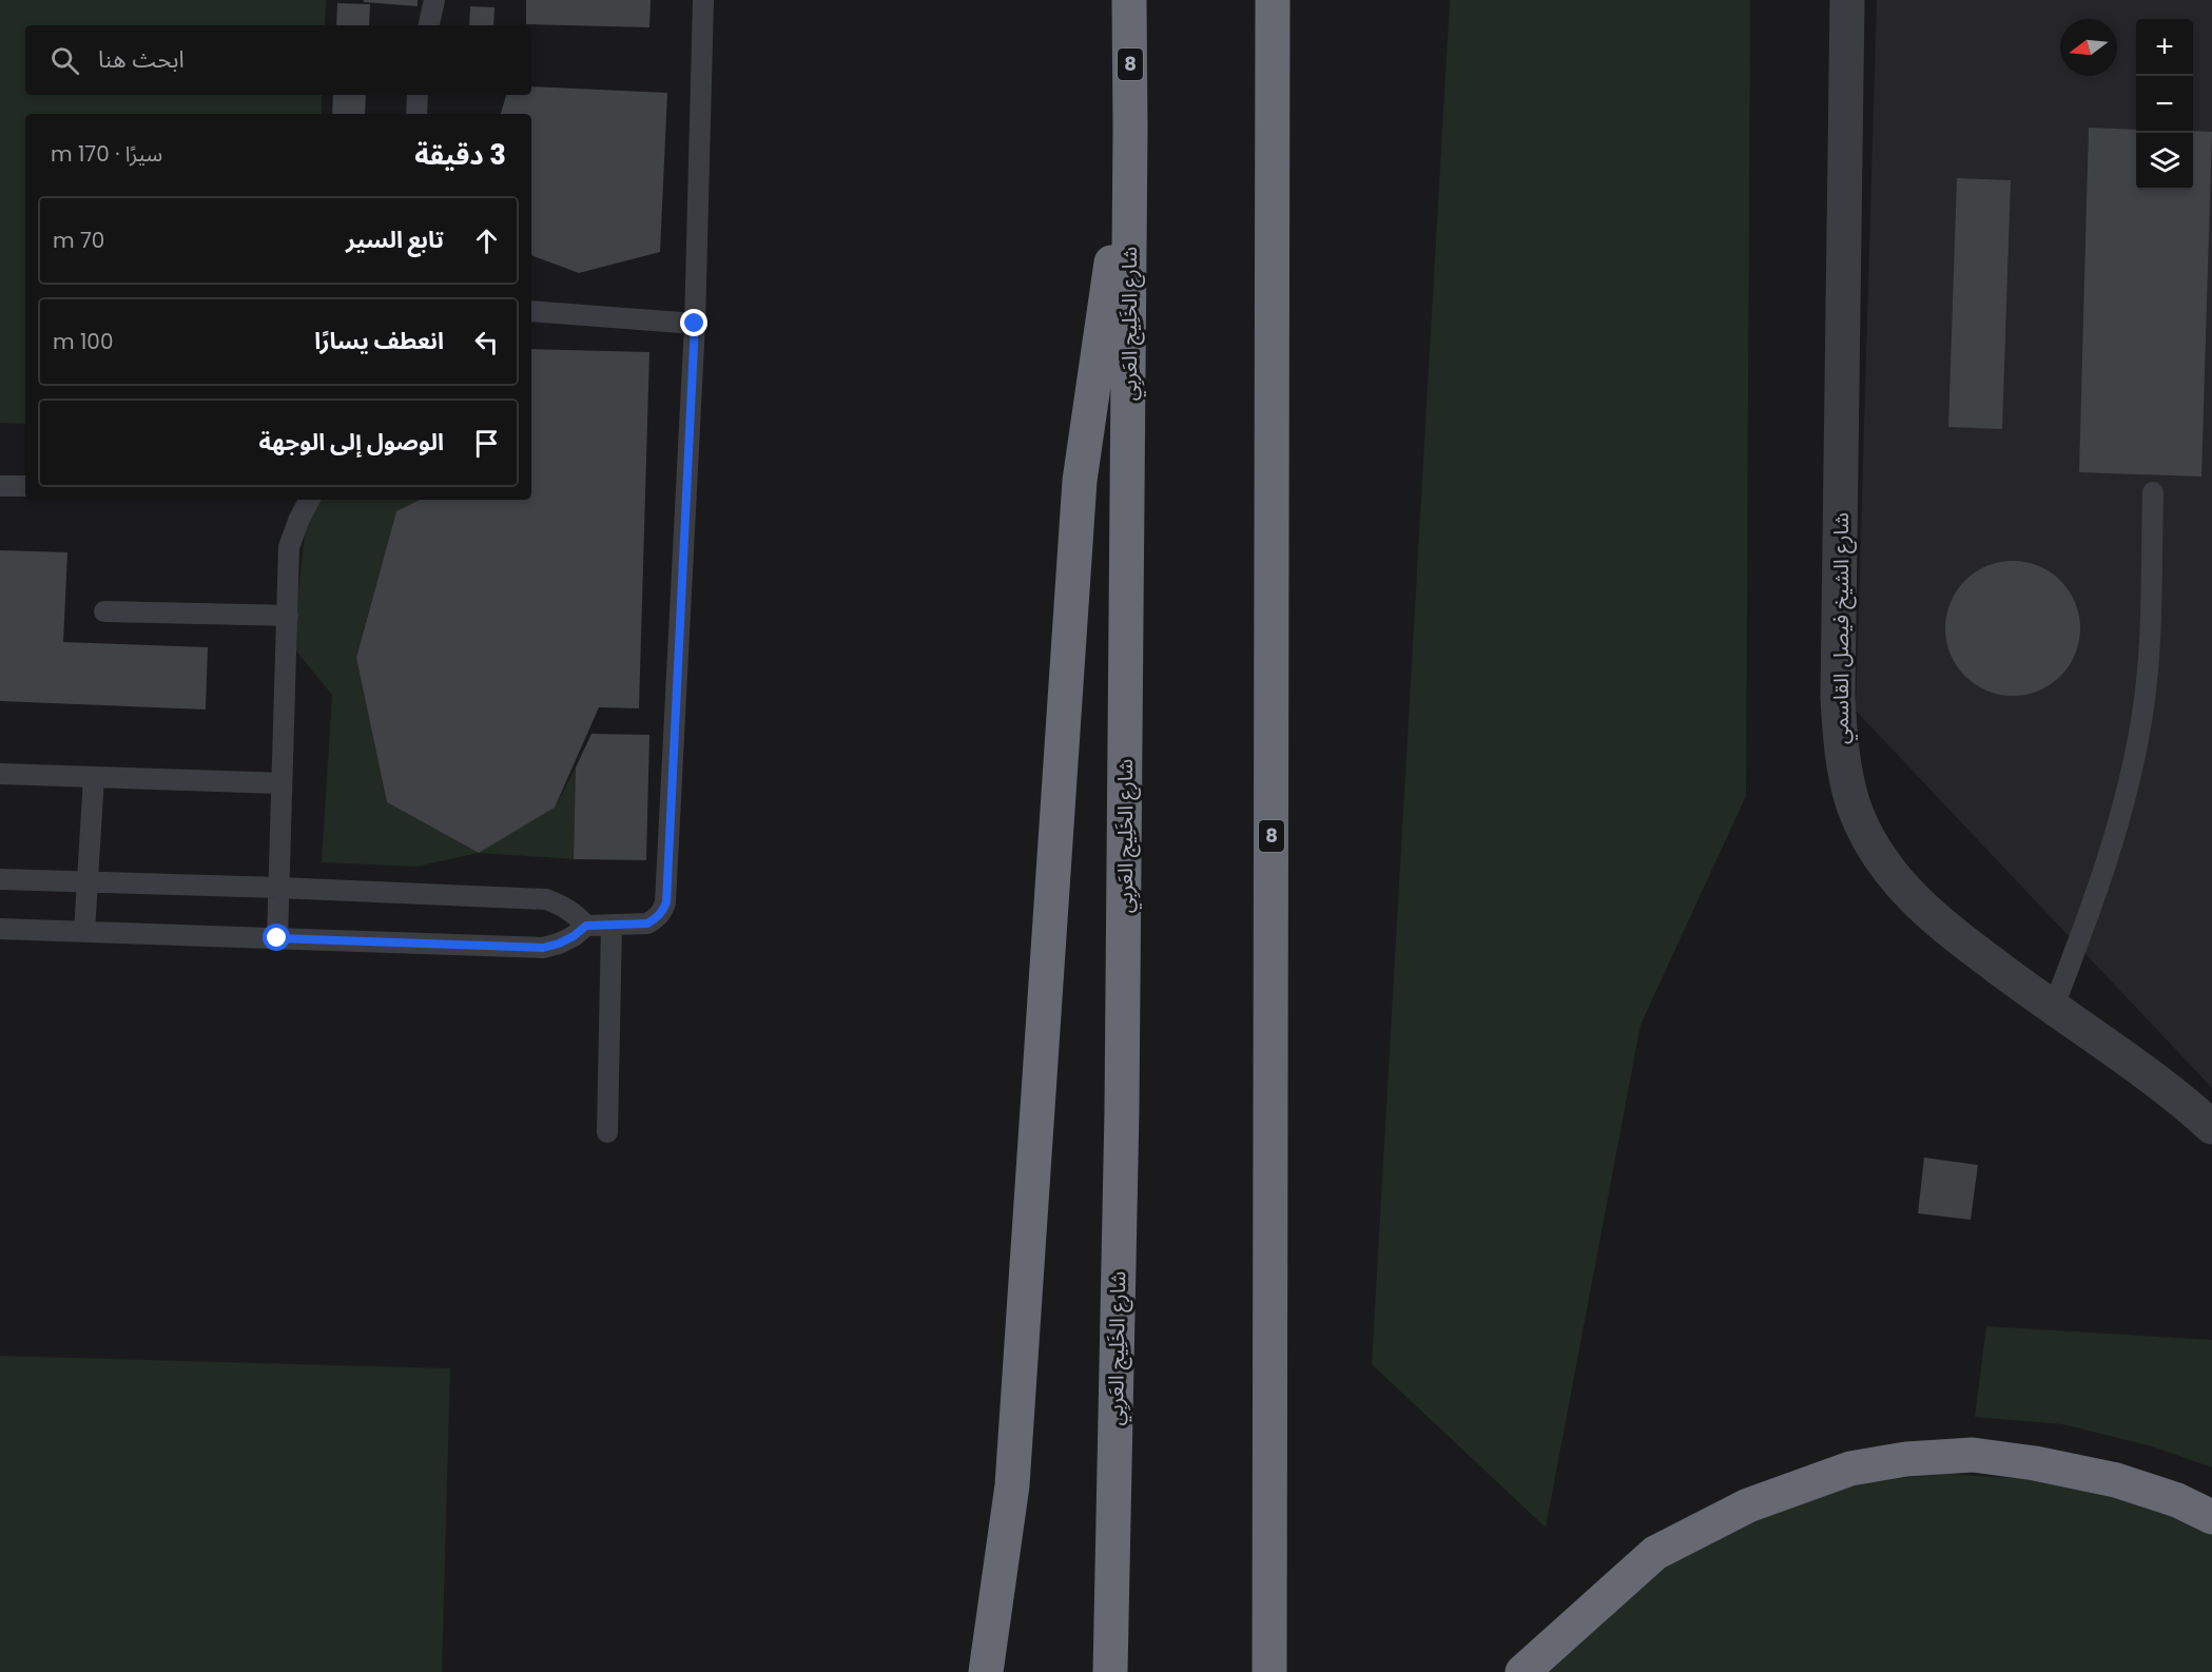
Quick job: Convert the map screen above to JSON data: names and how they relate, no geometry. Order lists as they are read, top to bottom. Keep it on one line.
{"streets":{"highway":["8","شارع الخَلِيج العَربِي"],"street":["شارع الشيخ فيصل القاسمي"]},"north":"left","page":{"map_buttons":["+","−"],"search":"ابحث هنا","heading":["3 دقيقة","سيرًا · 170 m"],"list":[["تابع السير","70 m"],["انعطف يسارًا","100 m"],"الوصول إلى الوجهة"]}}
